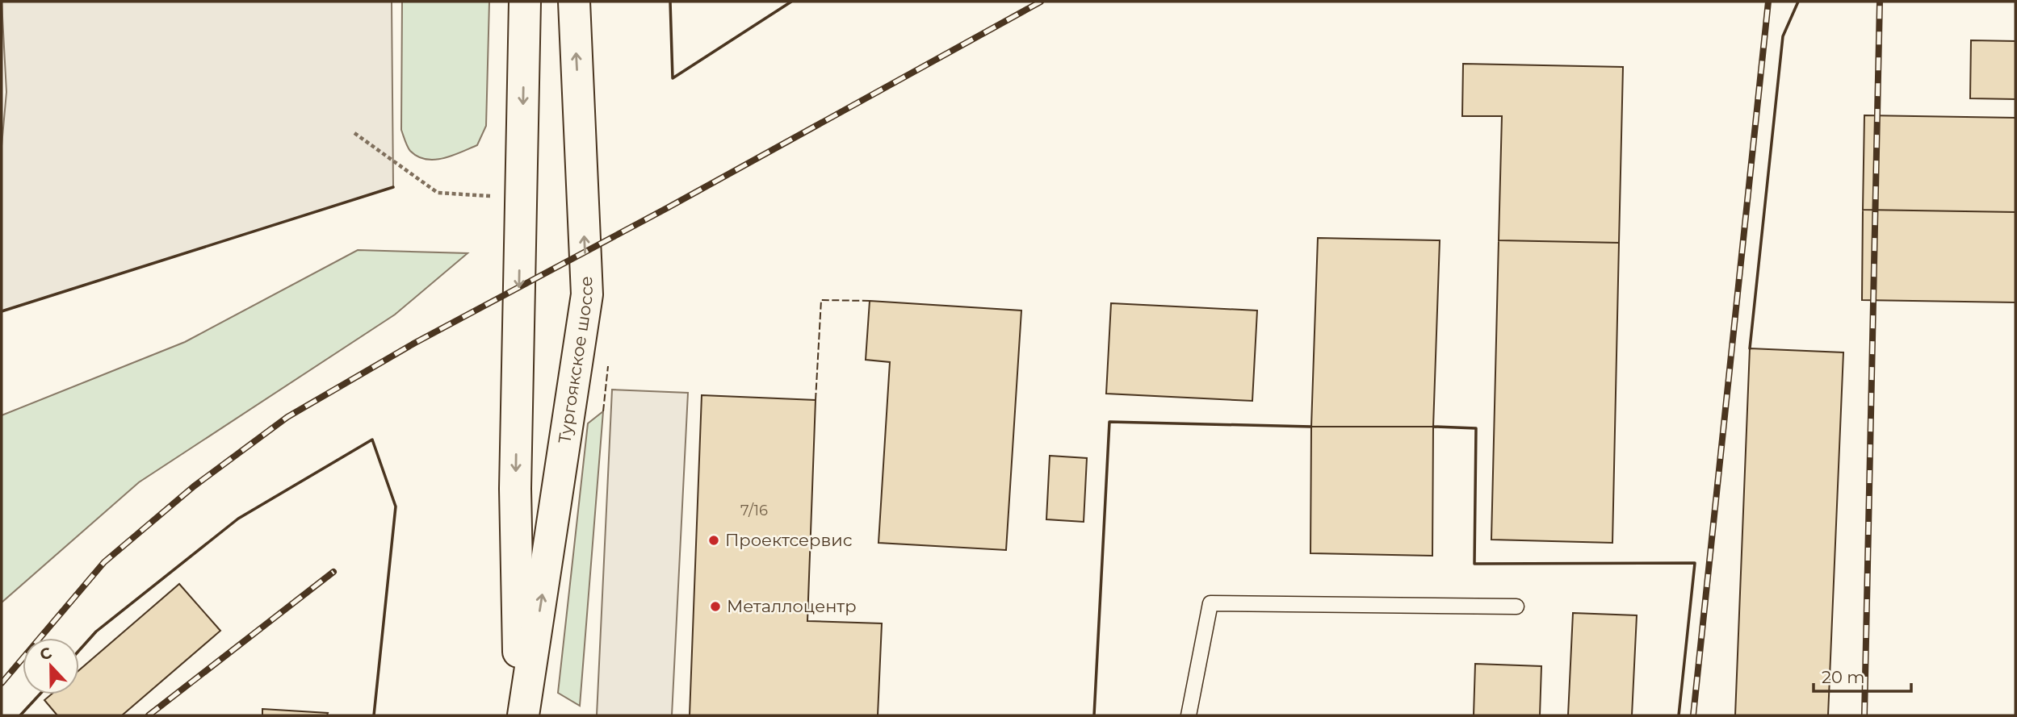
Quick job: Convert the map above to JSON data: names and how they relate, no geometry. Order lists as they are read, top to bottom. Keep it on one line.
{"streets":{"main road":["Тургоякское шоссе"]},"places":["Проектсервис","Металлоцентр"],"house_numbers":["7/16"],"scale_bar":"20 m","north":"top"}
